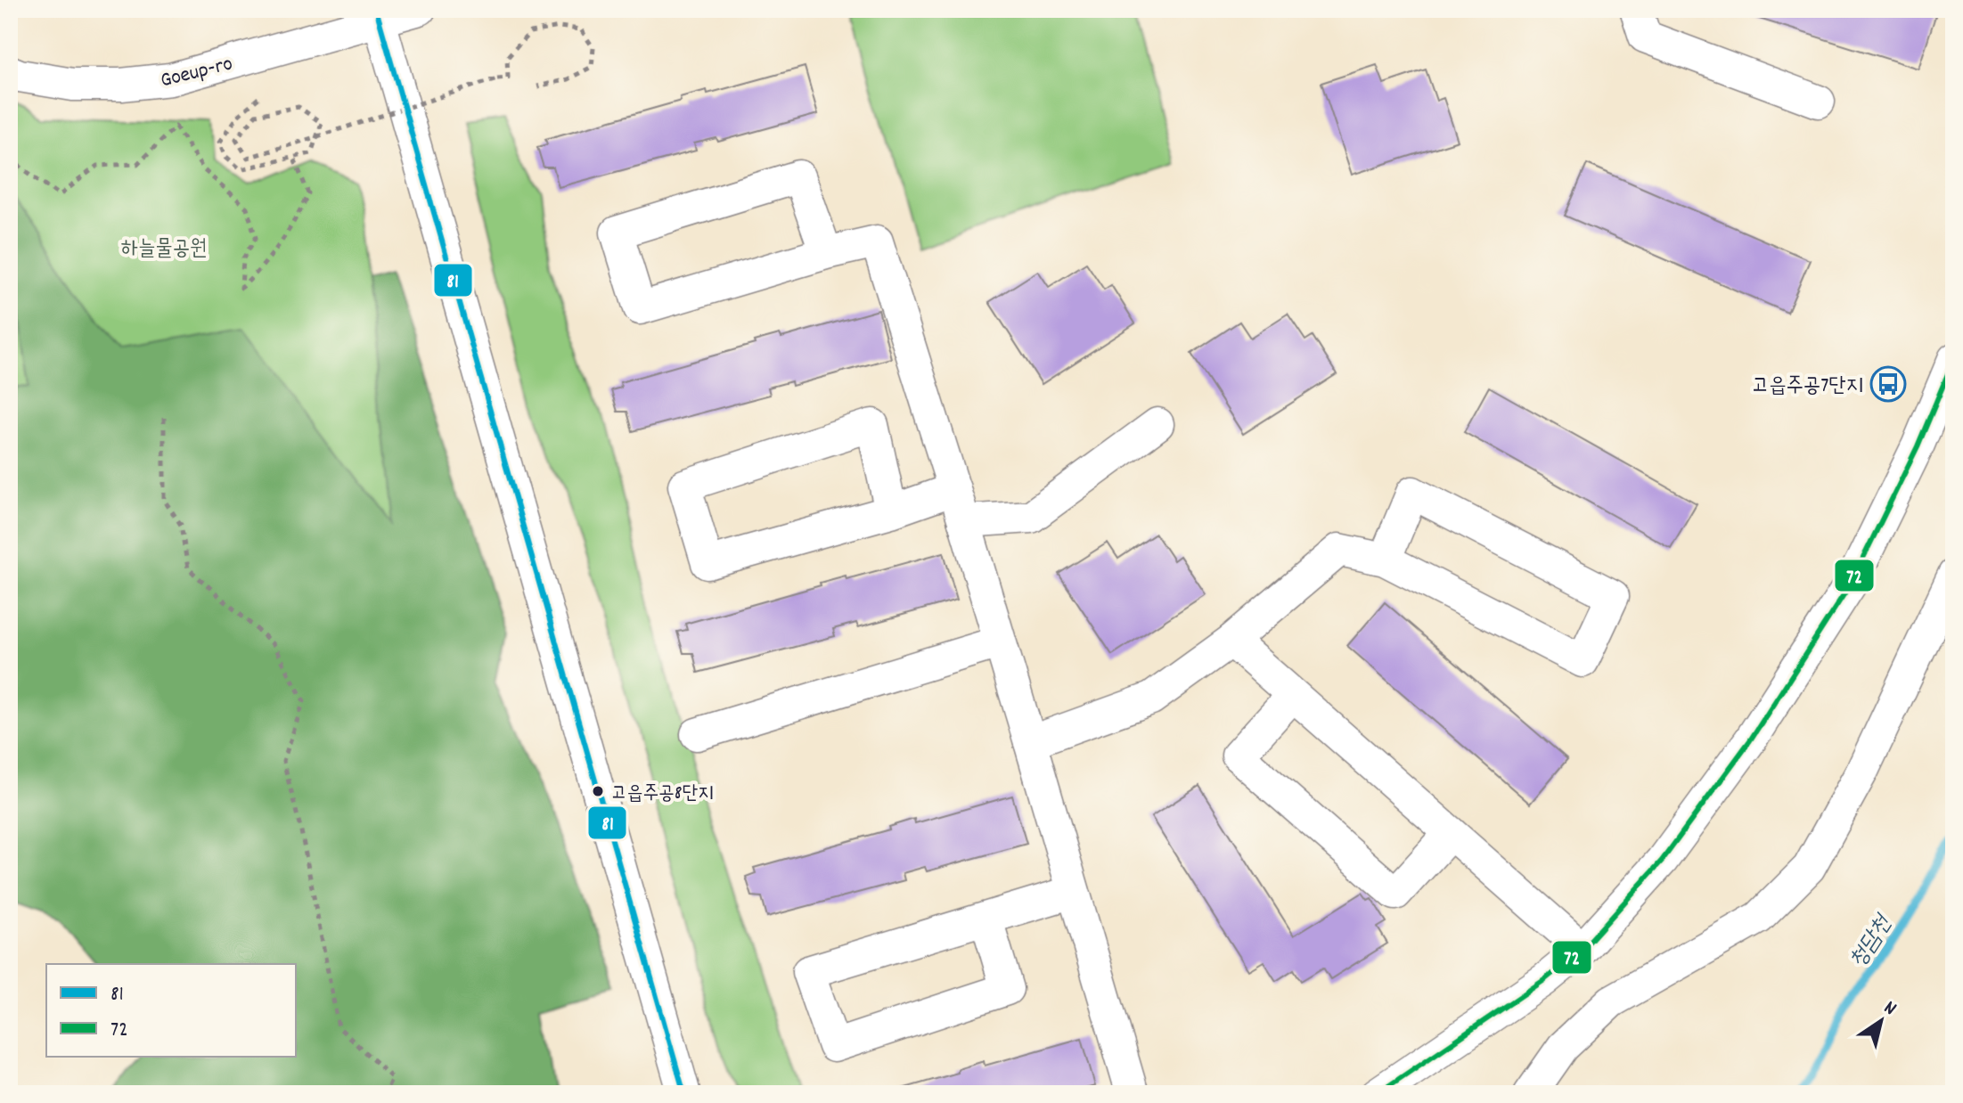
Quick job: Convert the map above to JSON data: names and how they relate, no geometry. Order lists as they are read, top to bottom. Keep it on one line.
{"streets":{"street":["Goeup-ro"]},"water":["청담천"],"parks":["하늘물공원"],"places":{"bus stop":["고읍주공7단지"],"other":["고읍주공8단지"]},"lines":["transit line 81","transit line 72"],"legend":["81","72"],"north":"top right"}
